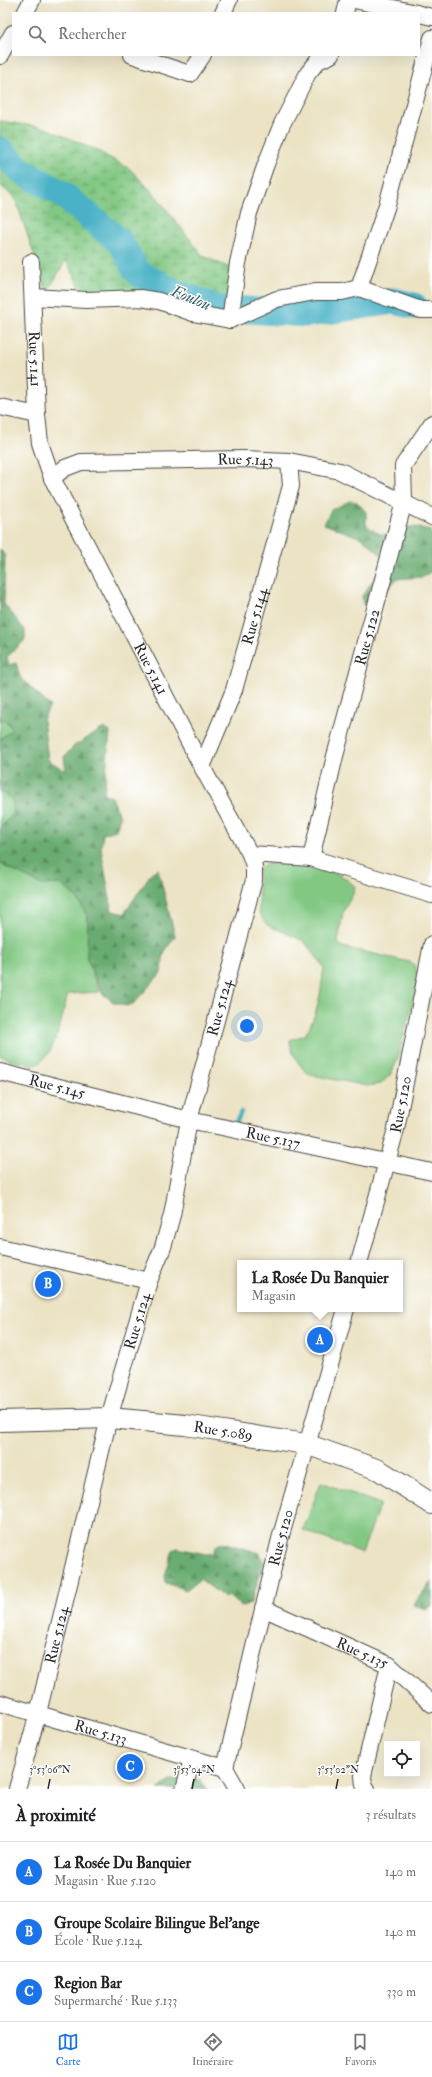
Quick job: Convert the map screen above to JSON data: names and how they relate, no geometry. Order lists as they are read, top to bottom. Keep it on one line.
{"streets":{"street":["Rue 5.141","Rue 5.143","Rue 5.144","Rue 5.122","Rue 5.124","Rue 5.145","Rue 5.120","Rue 5.137","Rue 5.089","Rue 5.135","Rue 5.133"]},"crossings":[["Rue 5.141","Rue 5.143"],["Rue 5.141","Rue 5.144"],["Rue 5.141","Rue 5.124"],["Rue 5.143","Rue 5.144"],["Rue 5.143","Rue 5.122"],["Rue 5.124","Rue 5.137"],["Rue 5.124","Rue 5.089"],["Rue 5.124","Rue 5.133"],["Rue 5.145","Rue 5.137"],["Rue 5.120","Rue 5.137"],["Rue 5.120","Rue 5.089"],["Rue 5.120","Rue 5.135"],["Rue 5.120","Rue 5.133"]],"water":["Foulou"],"page":{"search":"Rechercher","popup":["La Rosée Du Banquier","Magasin"],"pins":["B","A","C"],"heading":["À proximité","3 résultats"],"list":[{"mark":"A","name":"La Rosée Du Banquier","note":"Magasin · Rue 5.120","value":"140 m"},{"mark":"B","name":"Groupe Scolaire Bilingue Bel'ange","note":"École · Rue 5.124","value":"140 m"},{"mark":"C","name":"Region Bar","note":"Supermarché · Rue 5.133","value":"330 m"}],"nav":["Carte","Itinéraire","Favoris"]},"coordinates":["3°53'06\"N","3°53'04\"N","3°53'02\"N"]}
